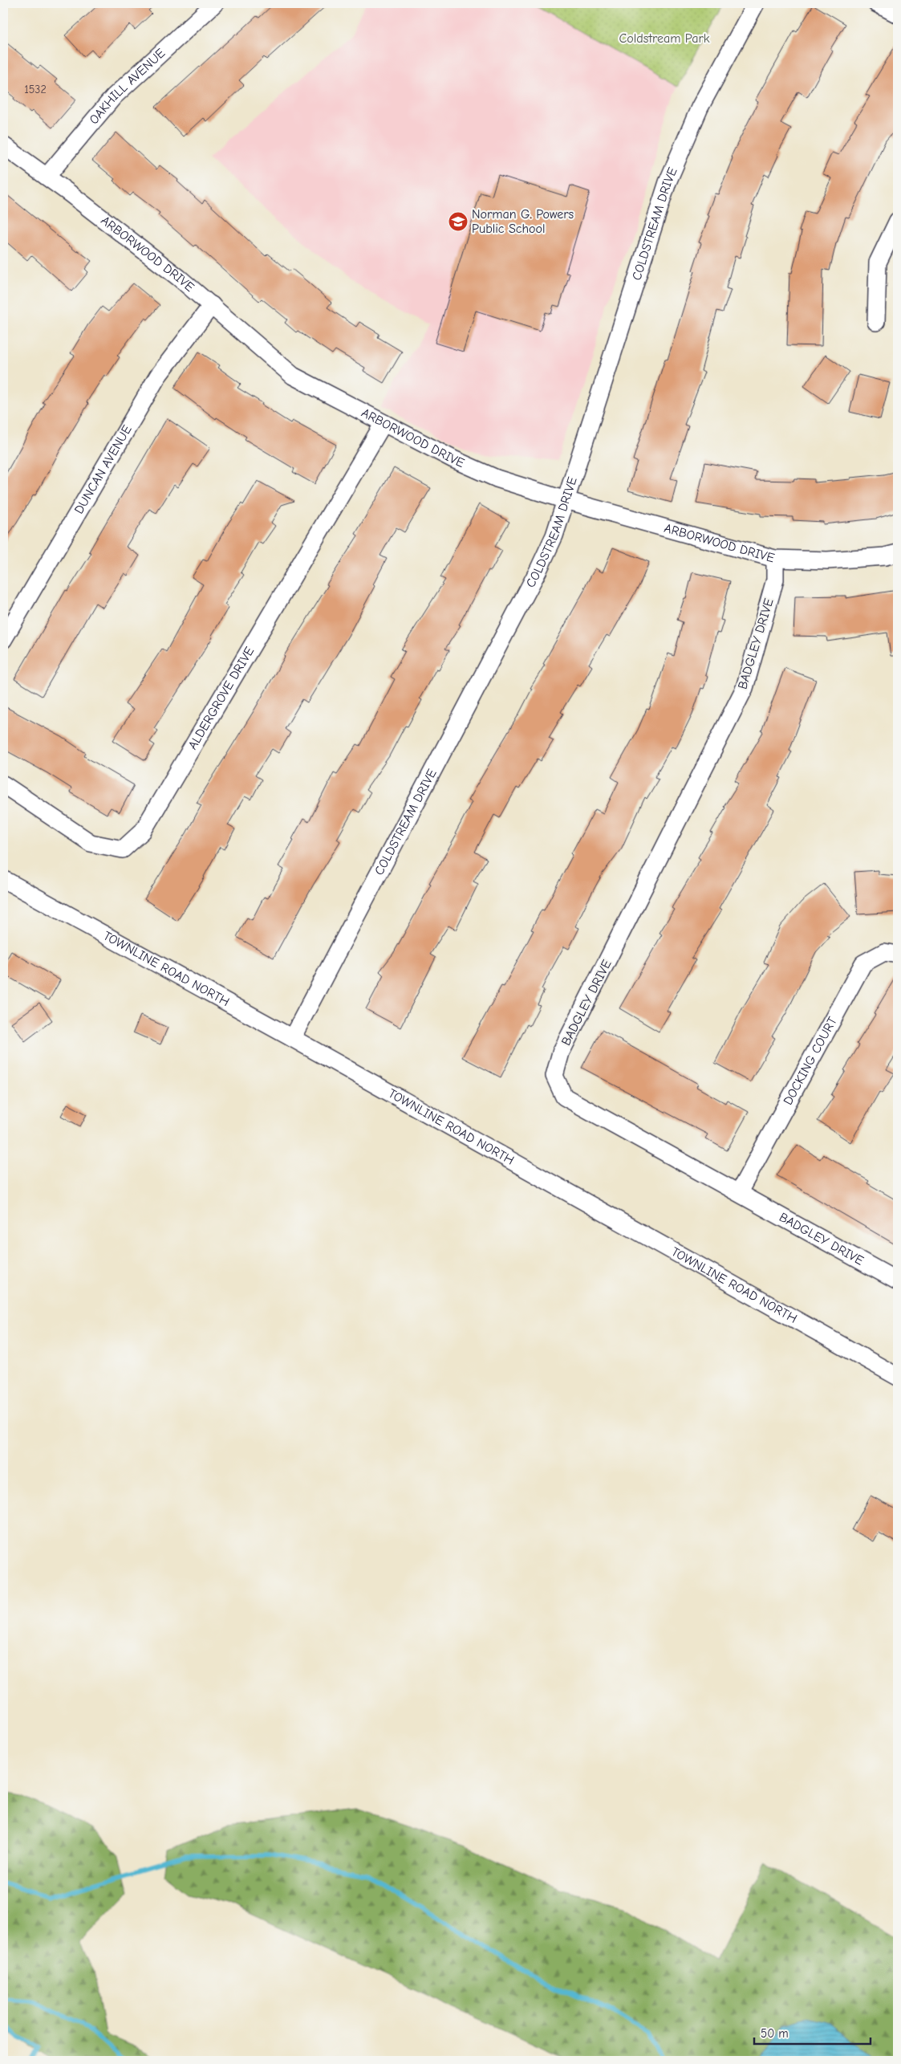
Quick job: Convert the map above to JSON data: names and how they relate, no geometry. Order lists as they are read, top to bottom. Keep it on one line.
{"streets":{"street":["OAKHILL AVENUE","COLDSTREAM DRIVE","ARBORWOOD DRIVE","DUNCAN AVENUE","BADGLEY DRIVE","ALDERGROVE DRIVE","TOWNLINE ROAD NORTH","DOCKING COURT"]},"crossings":[["OAKHILL AVENUE","ARBORWOOD DRIVE"],["COLDSTREAM DRIVE","ARBORWOOD DRIVE"],["COLDSTREAM DRIVE","TOWNLINE ROAD NORTH"],["ARBORWOOD DRIVE","DUNCAN AVENUE"],["ARBORWOOD DRIVE","BADGLEY DRIVE"],["ARBORWOOD DRIVE","ALDERGROVE DRIVE"],["BADGLEY DRIVE","DOCKING COURT"]],"parks":["Coldstream Park"],"places":{"school or university":["Norman G. Powers Public School"]},"house_numbers":["1532"],"scale_bar":"50 m"}
